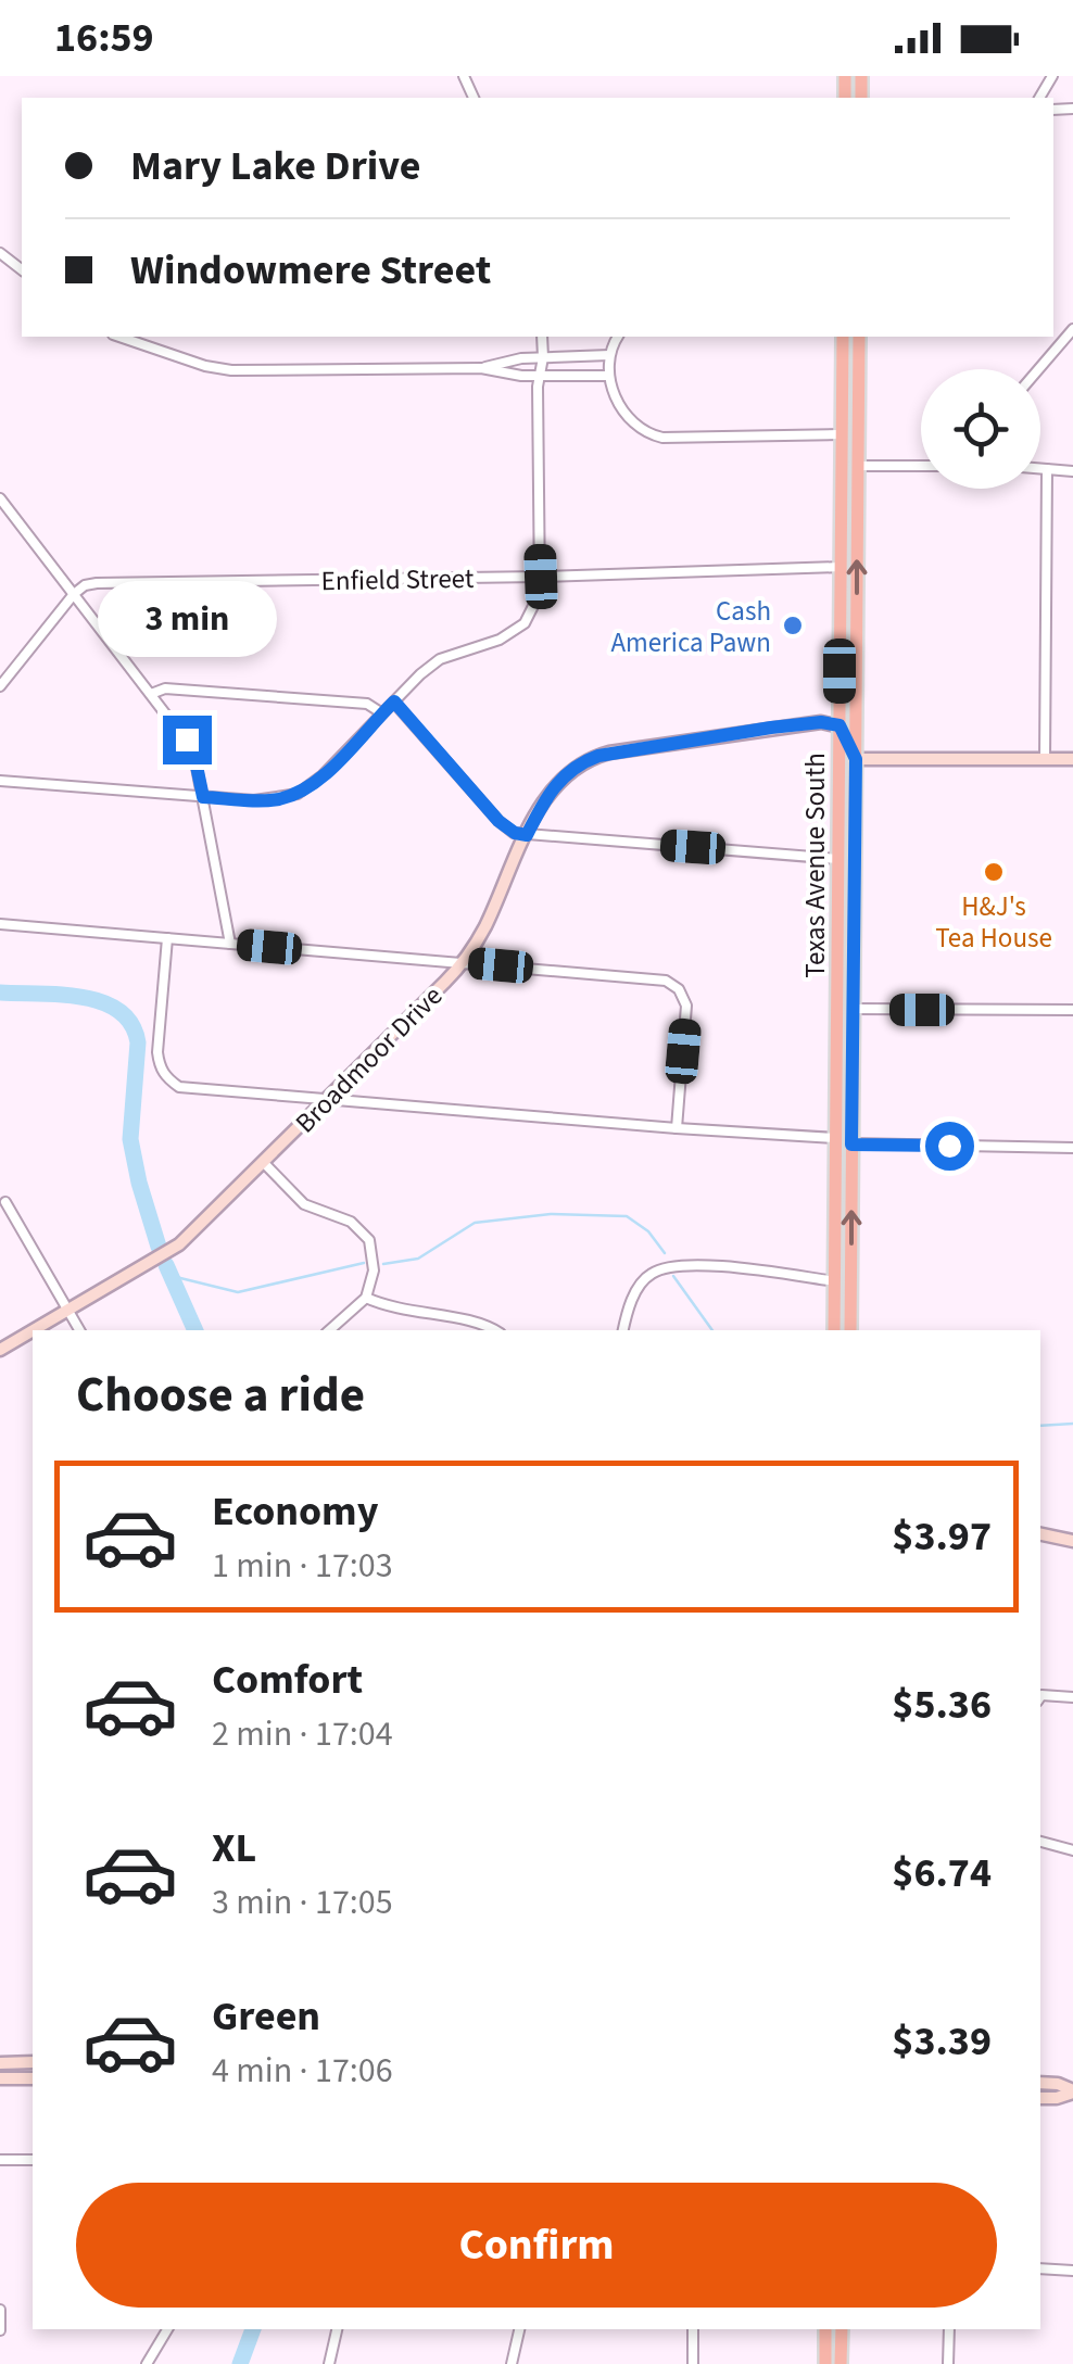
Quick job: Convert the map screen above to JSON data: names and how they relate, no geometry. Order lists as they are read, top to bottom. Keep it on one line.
{"streets":{"main road":["Texas Avenue South"],"street":["Enfield Street","Broadmoor Drive"]},"crossings":[["Enfield Street","Texas Avenue South"],["Texas Avenue South","Broadmoor Drive"]],"places":["Cash America Pawn","H&J's Tea House"],"page":{"status":"16:59","banner":["Mary Lake Drive","Windowmere Street"],"bubble":"3 min","heading":"Choose a ride","list":[{"name":"Economy","note":"1 min · 17:03","value":"$3.97"},{"name":"Comfort","note":"2 min · 17:04","value":"$5.36"},{"name":"XL","note":"3 min · 17:05","value":"$6.74"},{"name":"Green","note":"4 min · 17:06","value":"$3.39"}],"buttons":"Confirm"}}
